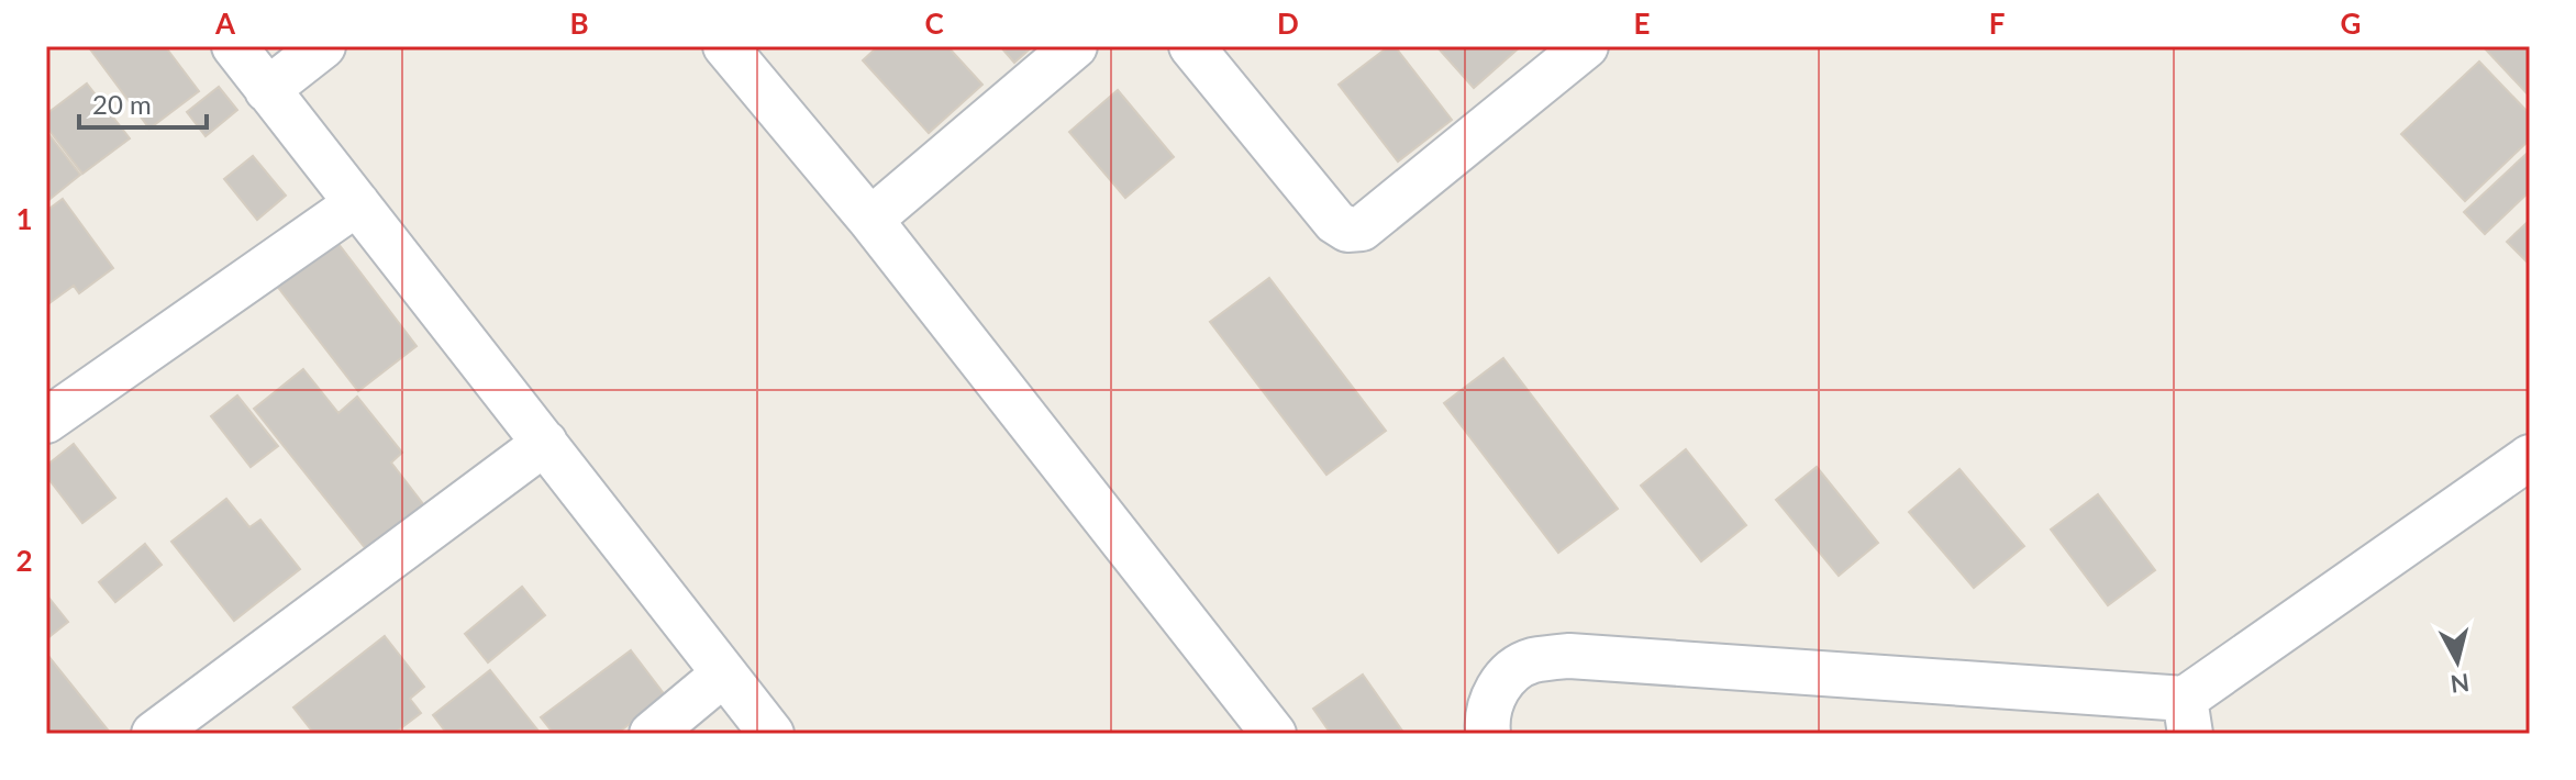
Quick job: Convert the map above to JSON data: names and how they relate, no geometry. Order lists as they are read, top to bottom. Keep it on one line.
{"scale_bar":"20 m","north":"bottom","grid":{"columns":["A","B","C","D","E","F","G"],"rows":["1","2"]}}
